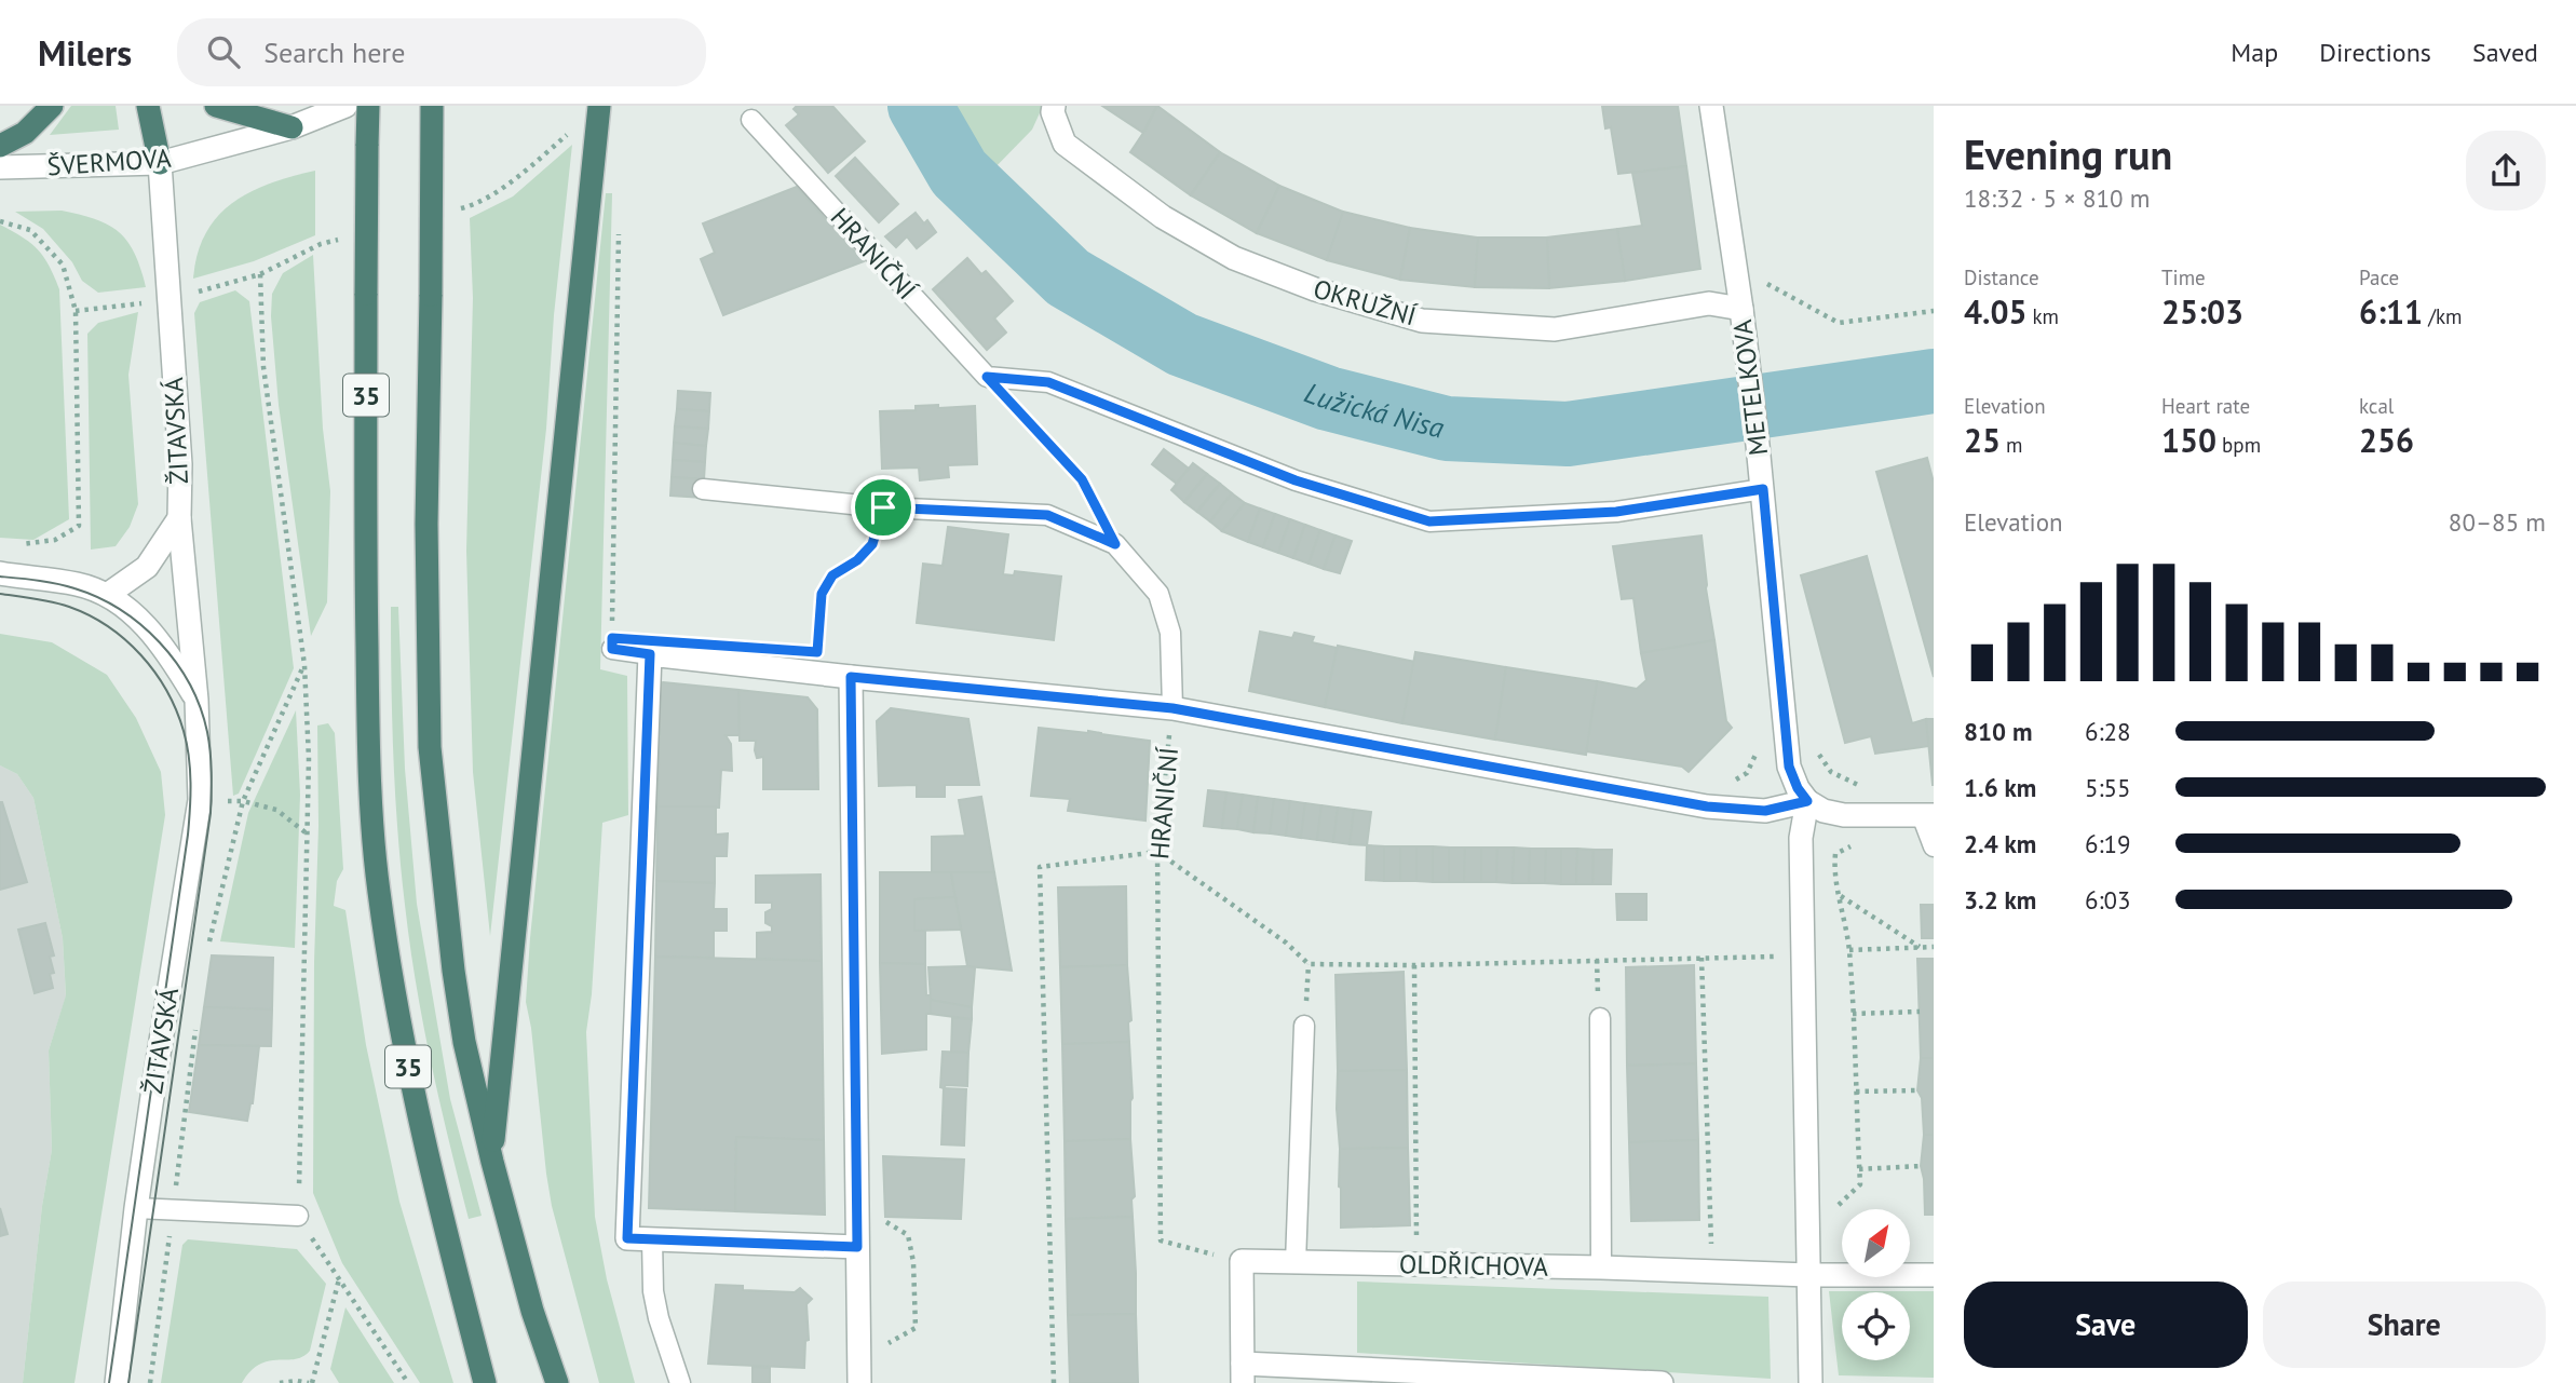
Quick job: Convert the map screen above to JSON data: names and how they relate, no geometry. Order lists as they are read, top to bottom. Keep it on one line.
{"streets":{"highway":["35"],"street":["ŠVERMOVA","OKRUŽNÍ","METELKOVA","ŽITAVSKÁ","OLDŘICHOVA"],"lane":["HRANIČNÍ"]},"crossings":[["ŠVERMOVA","ŽITAVSKÁ"],["HRANIČNÍ","OLDŘICHOVA"],["OKRUŽNÍ","METELKOVA"]],"water":["Lužická Nisa"],"north":"top right","page":{"header":"Milers","search":"Search here","nav":["Map","Directions","Saved"],"heading":["Evening run","18:32 · 5 × 810 m"],"stats":[["Distance","4.05 km"],["Time","25:03"],["Pace","6:11 /km"],["Elevation","25 m"],["Heart rate","150 bpm"],["kcal","256"]],"chart":["Elevation","80–85 m"],"list":[{"name":"810 m","note":"6:28"},{"name":"1.6 km","note":"5:55"},{"name":"2.4 km","note":"6:19"},{"name":"3.2 km","note":"6:03"}],"buttons":["Save","Share"]}}
